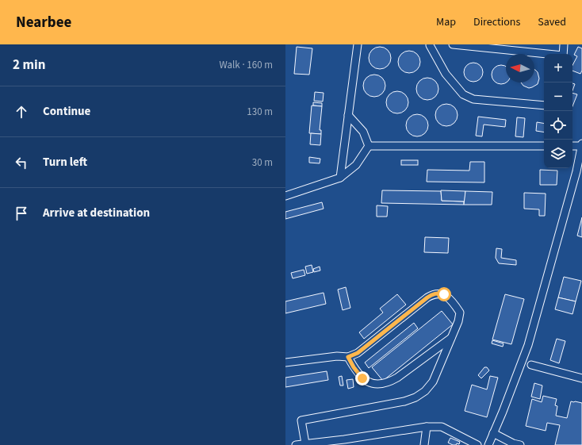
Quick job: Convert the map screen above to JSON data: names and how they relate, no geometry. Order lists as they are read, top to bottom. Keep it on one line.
{"north":"left","page":{"header":"Nearbee","nav":["Map","Directions","Saved"],"heading":["2 min","Walk · 160 m"],"map_buttons":["+","−"],"list":[["Continue","130 m"],["Turn left","30 m"],"Arrive at destination"]}}
